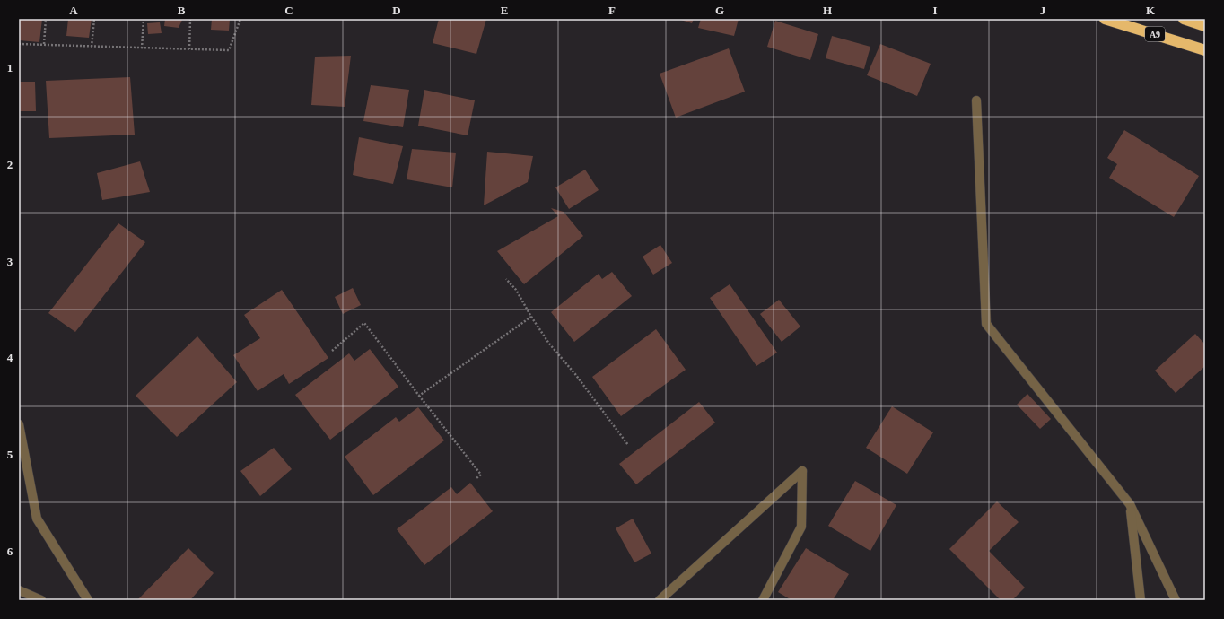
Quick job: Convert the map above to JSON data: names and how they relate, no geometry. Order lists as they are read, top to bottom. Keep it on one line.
{"streets":{"highway":["A9"]},"grid":{"columns":["A","B","C","D","E","F","G","H","I","J","K"],"rows":["1","2","3","4","5","6"]}}
